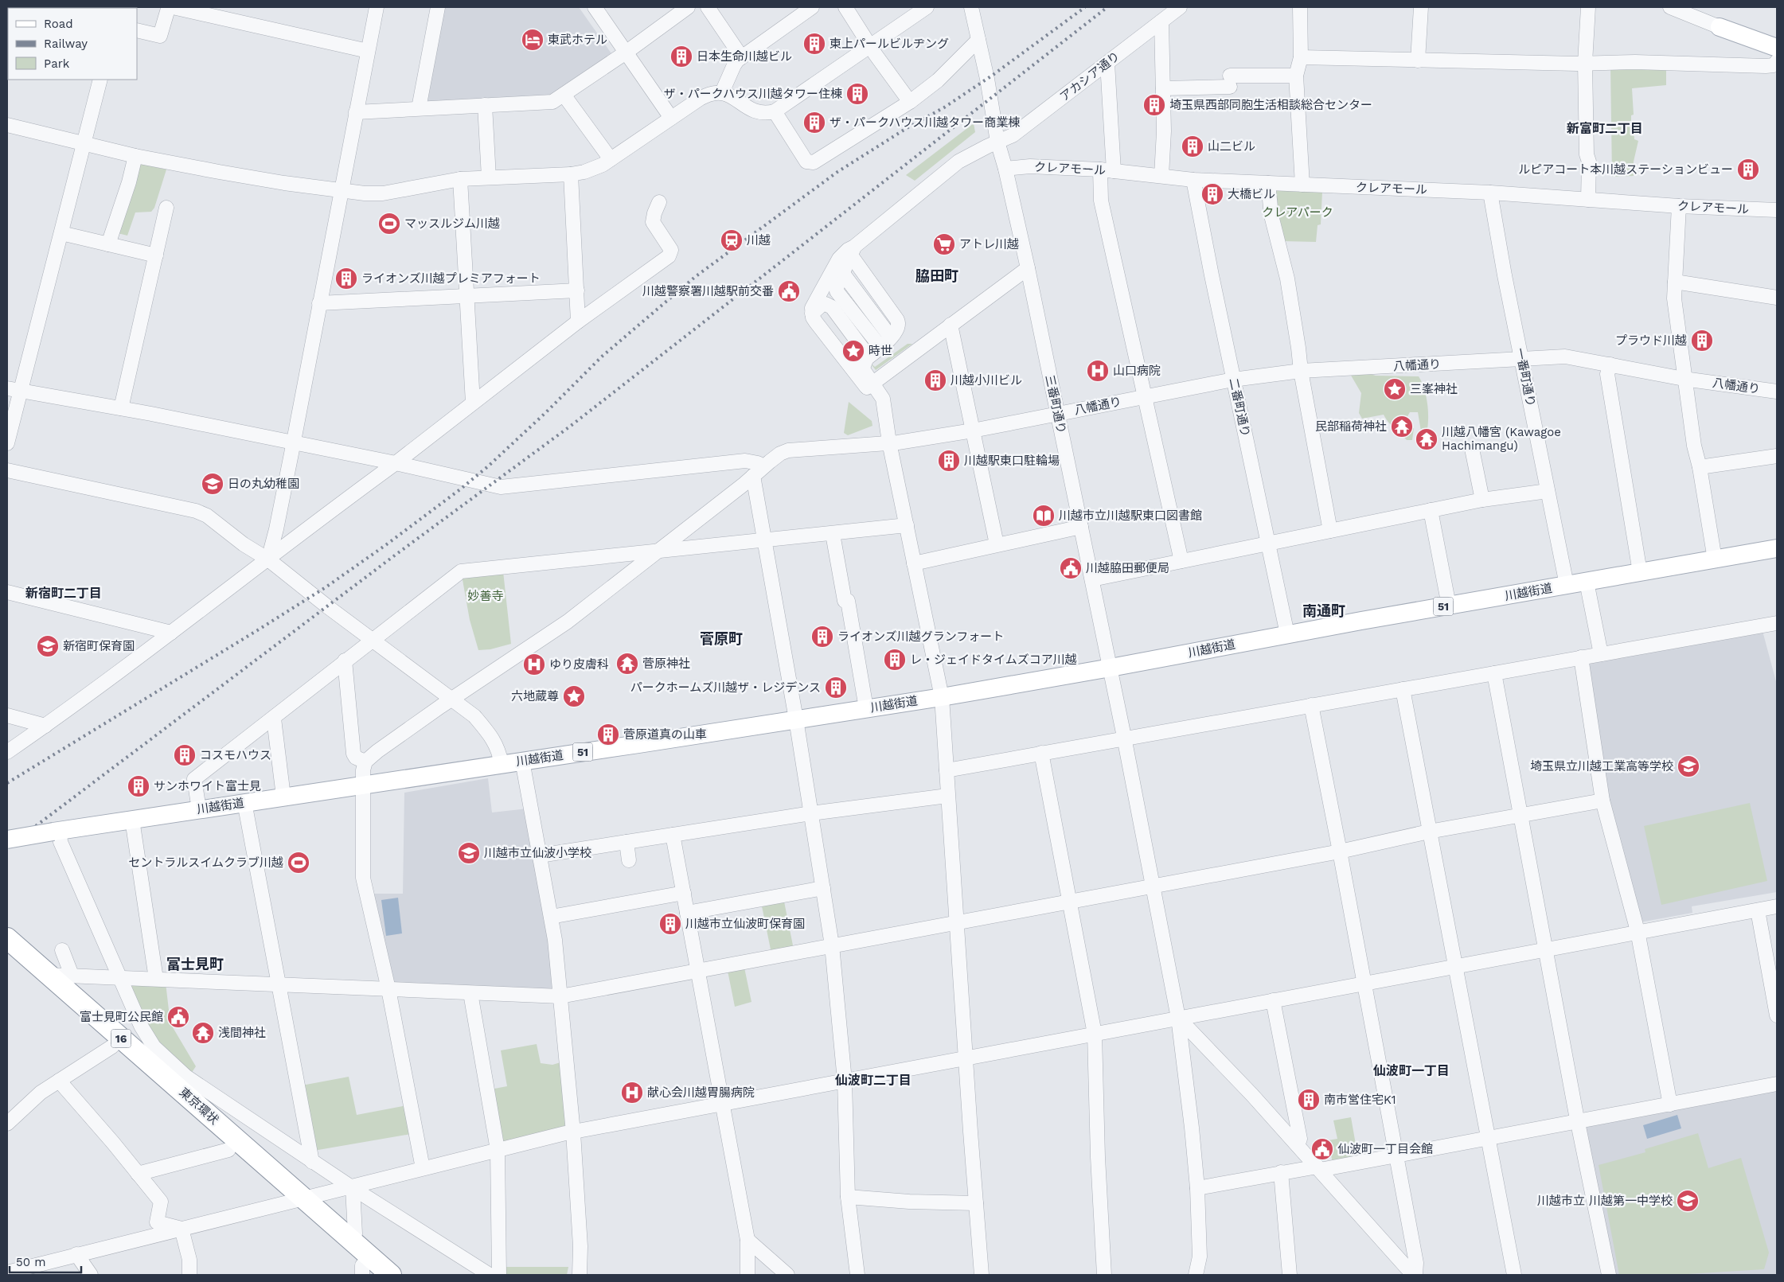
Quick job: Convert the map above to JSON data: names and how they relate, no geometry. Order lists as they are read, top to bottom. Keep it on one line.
{"streets":{"highway":["16","東京環状"],"main road":["川越街道","51"],"street":["アカシア通り","クレアモール","八幡通り","一番町通り","三番町通り","二番町通り"]},"crossings":[["アカシア通り","三番町通り"],["クレアモール","一番町通り"],["クレアモール","三番町通り"],["クレアモール","二番町通り"],["八幡通り","一番町通り"],["八幡通り","三番町通り"],["八幡通り","二番町通り"],["一番町通り","川越街道"],["三番町通り","川越街道"],["二番町通り","川越街道"]],"districts":["新富町二丁目","脇田町","新宿町二丁目","南通町","菅原町","富士見町","仙波町一丁目","仙波町二丁目"],"parks":["クレアパーク","妙善寺"],"places":{"hotel":["東武ホテル"],"building":["東上パールビルヂング","日本生命川越ビル","ザ・パークハウス川越タワー住棟","埼玉県西部同胞生活相談総合センター","ザ・パークハウス川越タワー商業棟","山二ビル","ルピアコート本川越ステーションビュー","大橋ビル","ライオンズ川越プレミアフォート","プラウド川越","川越小川ビル","川越駅東口駐輪場","ライオンズ川越グランフォート","レ・ジェイドタイムズコア川越","パークホームズ川越ザ・レジデンス","菅原道真の山車","コスモハウス","サンホワイト富士見","川越市立仙波町保育園","南市営住宅K1"],"sports":["マッスルジム川越","セントラルスイムクラブ川越"],"station":["川越"],"supermarket":["アトレ川越"],"public building":["川越警察署川越駅前交番","川越脇田郵便局","富士見町公民館","仙波町一丁目会館"],"place":["時世","三峯神社","六地蔵尊"],"hospital":["山口病院","ゆり皮膚科","献心会川越胃腸病院"],"temple":["民部稲荷神社","川越八幡宮 (Kawagoe Hachimangu)","菅原神社","浅間神社"],"school or university":["日の丸幼稚園","新宿町保育園","埼玉県立川越工業高等学校","川越市立仙波小学校","川越市立 川越第一中学校"],"library":["川越市立川越駅東口図書館"]},"legend":["Road","Railway","Park"],"scale_bar":"50 m"}
